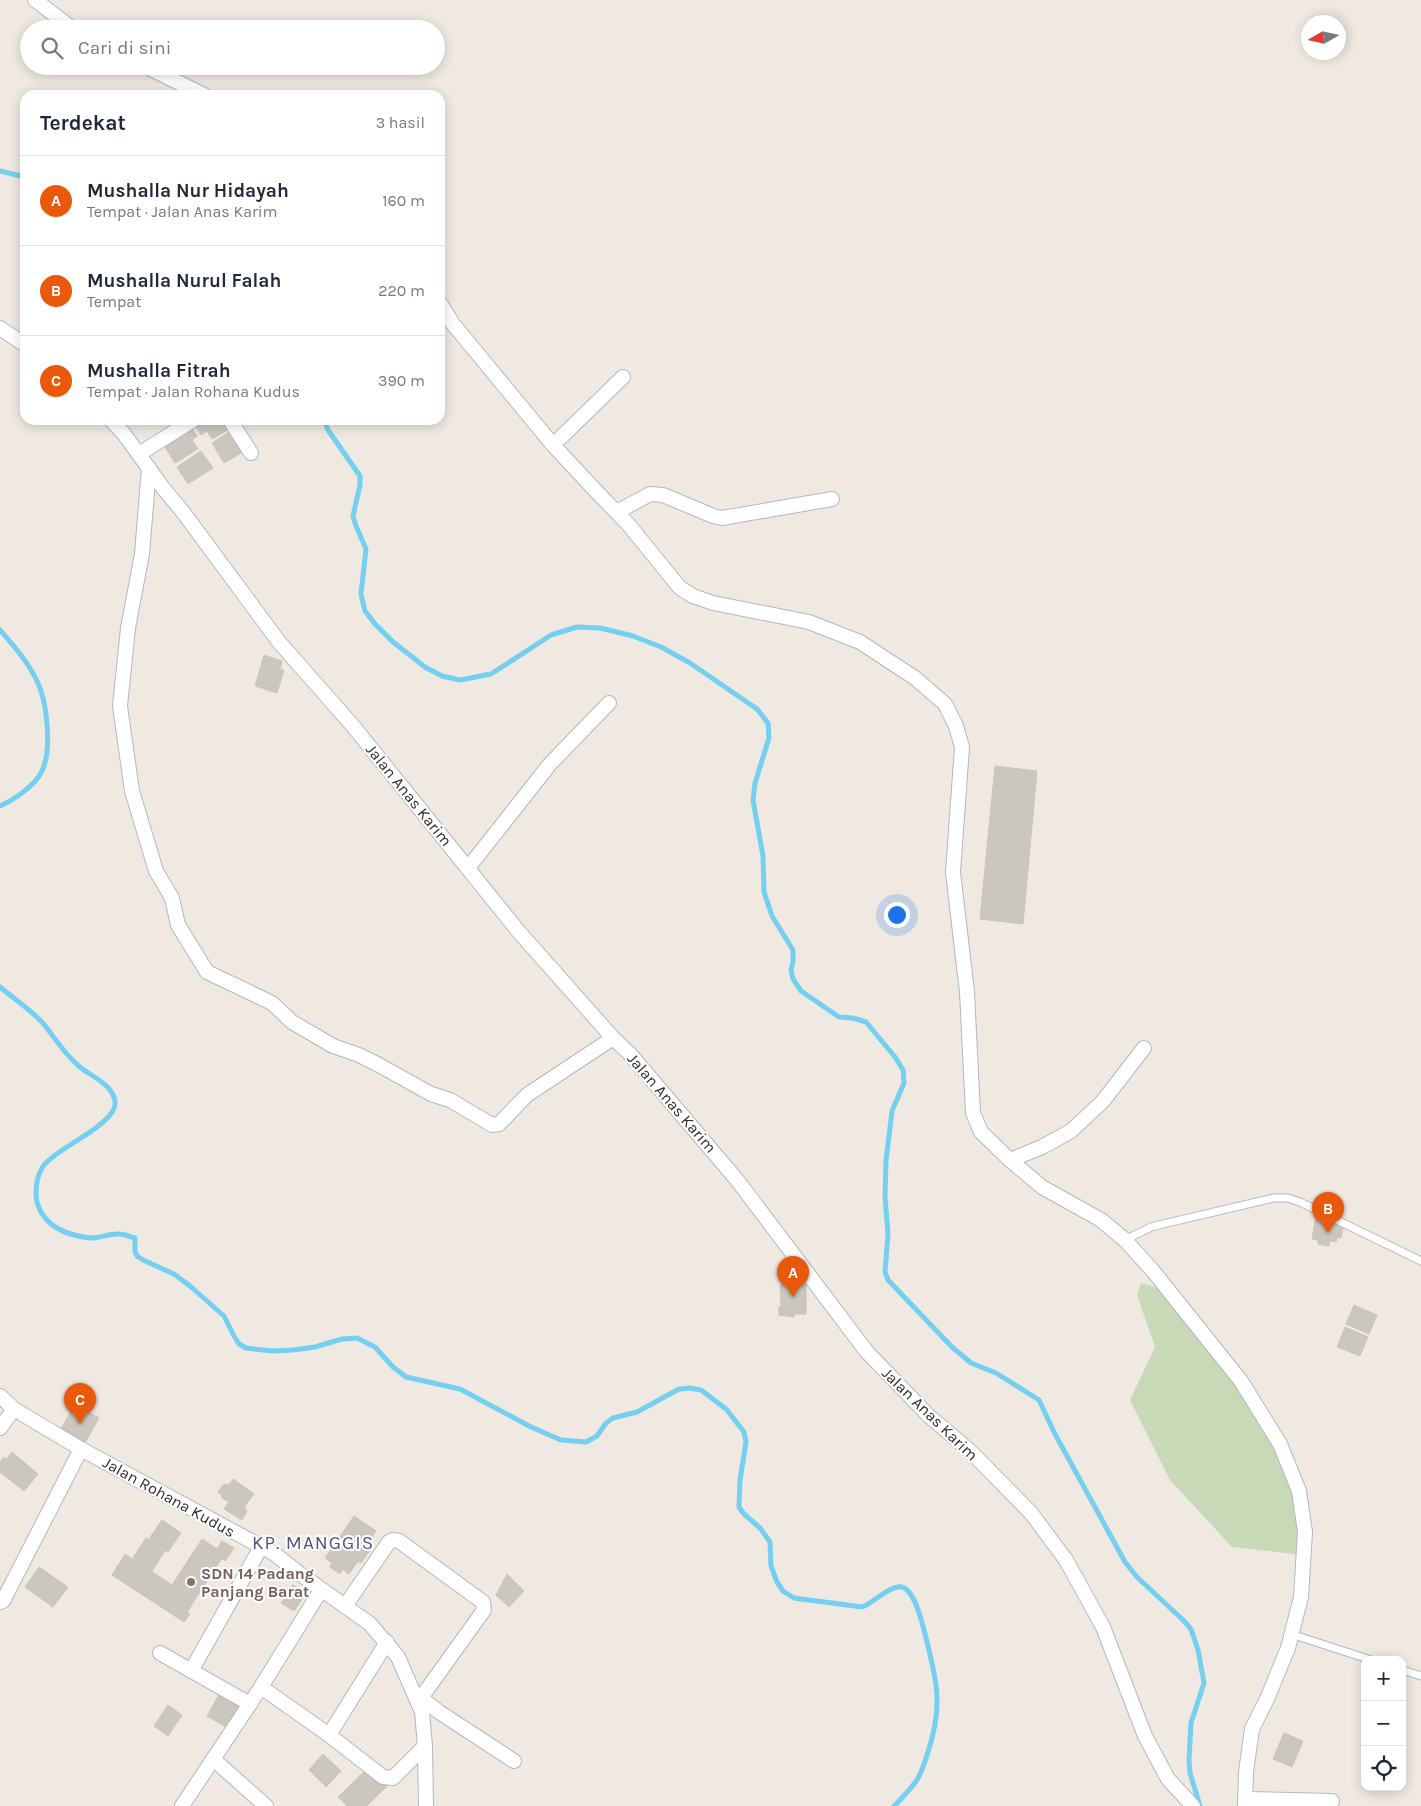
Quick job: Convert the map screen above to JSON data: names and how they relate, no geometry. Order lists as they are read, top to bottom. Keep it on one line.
{"streets":{"street":["Jalan Anas Karim","Jalan Rohana Kudus"]},"districts":["KP. MANGGIS"],"places":["SDN 14 Padang Panjang Barat"],"north":"left","page":{"search":"Cari di sini","heading":["Terdekat","3 hasil"],"list":[{"mark":"A","name":"Mushalla Nur Hidayah","note":"Tempat · Jalan Anas Karim","value":"160 m"},{"mark":"B","name":"Mushalla Nurul Falah","note":"Tempat","value":"220 m"},{"mark":"C","name":"Mushalla Fitrah","note":"Tempat · Jalan Rohana Kudus","value":"390 m"}],"pins":["B","A","C"],"map_buttons":["+","−"]}}
